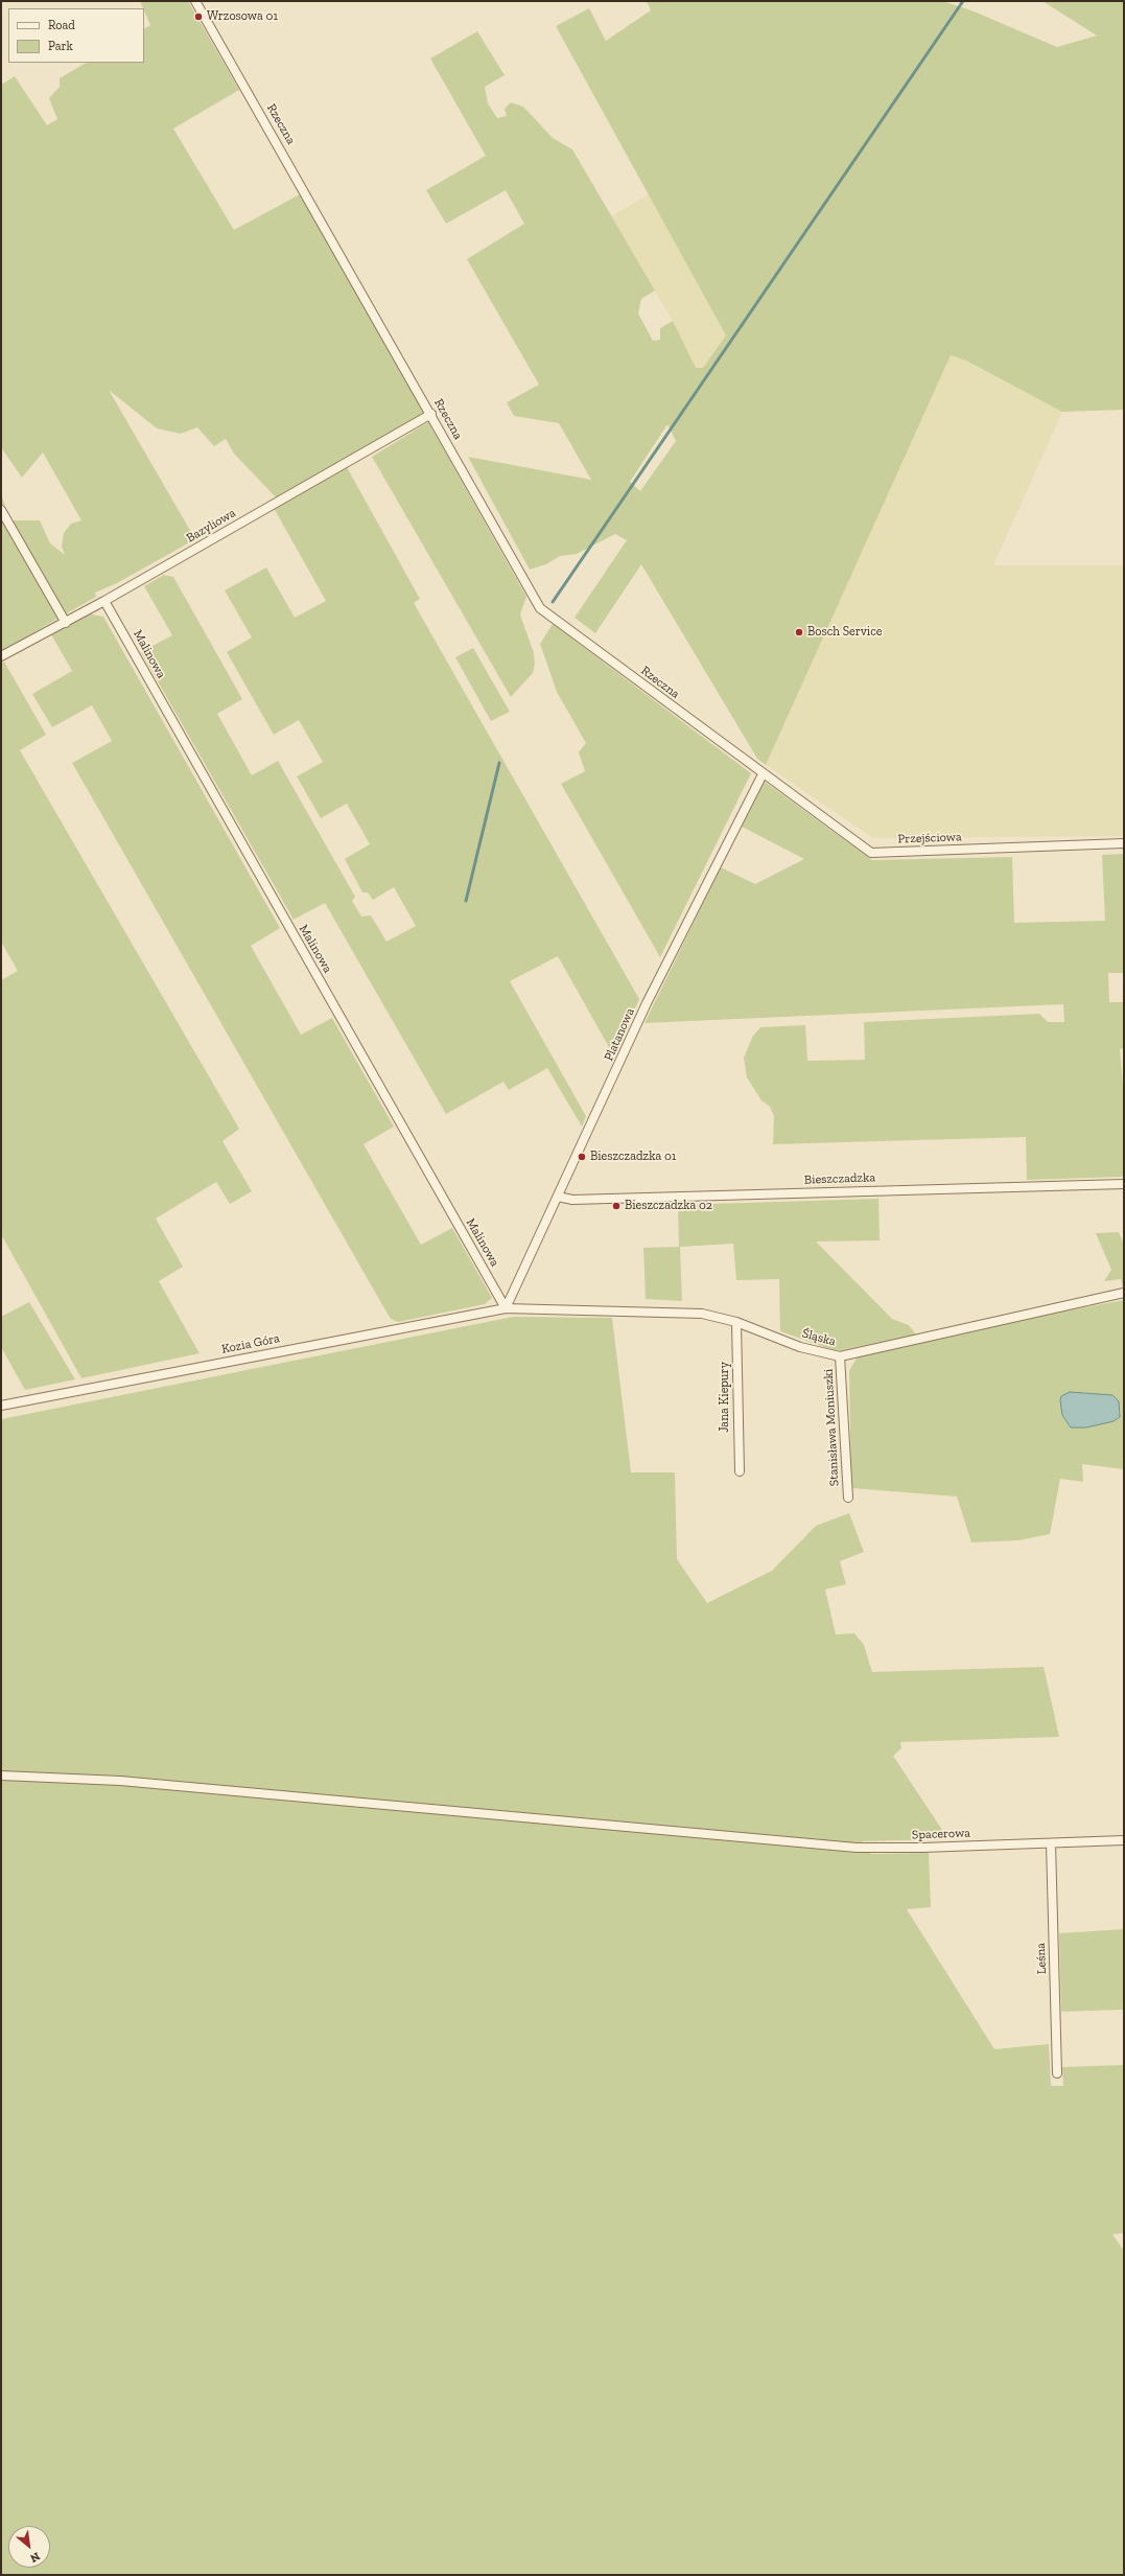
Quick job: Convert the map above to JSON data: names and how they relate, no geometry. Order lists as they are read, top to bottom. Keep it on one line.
{"streets":{"street":["Rzeczna","Bazyliowa","Malinowa","Przejściowa","Platanowa","Bieszczadzka","Śląska","Kozia Góra","Jana Kiepury","Stanisława Moniuszki","Spacerowa","Leśna"]},"crossings":[["Rzeczna","Bazyliowa"],["Rzeczna","Przejściowa"],["Rzeczna","Platanowa"],["Bazyliowa","Malinowa"],["Malinowa","Platanowa"],["Malinowa","Śląska"],["Malinowa","Kozia Góra"],["Przejściowa","Platanowa"],["Platanowa","Bieszczadzka"],["Platanowa","Śląska"],["Platanowa","Kozia Góra"],["Śląska","Kozia Góra"],["Śląska","Jana Kiepury"],["Śląska","Stanisława Moniuszki"],["Spacerowa","Leśna"]],"places":["Wrzosowa 01","Bosch Service","Bieszczadzka 01","Bieszczadzka 02"],"legend":["Road","Park"],"north":"bottom right"}
